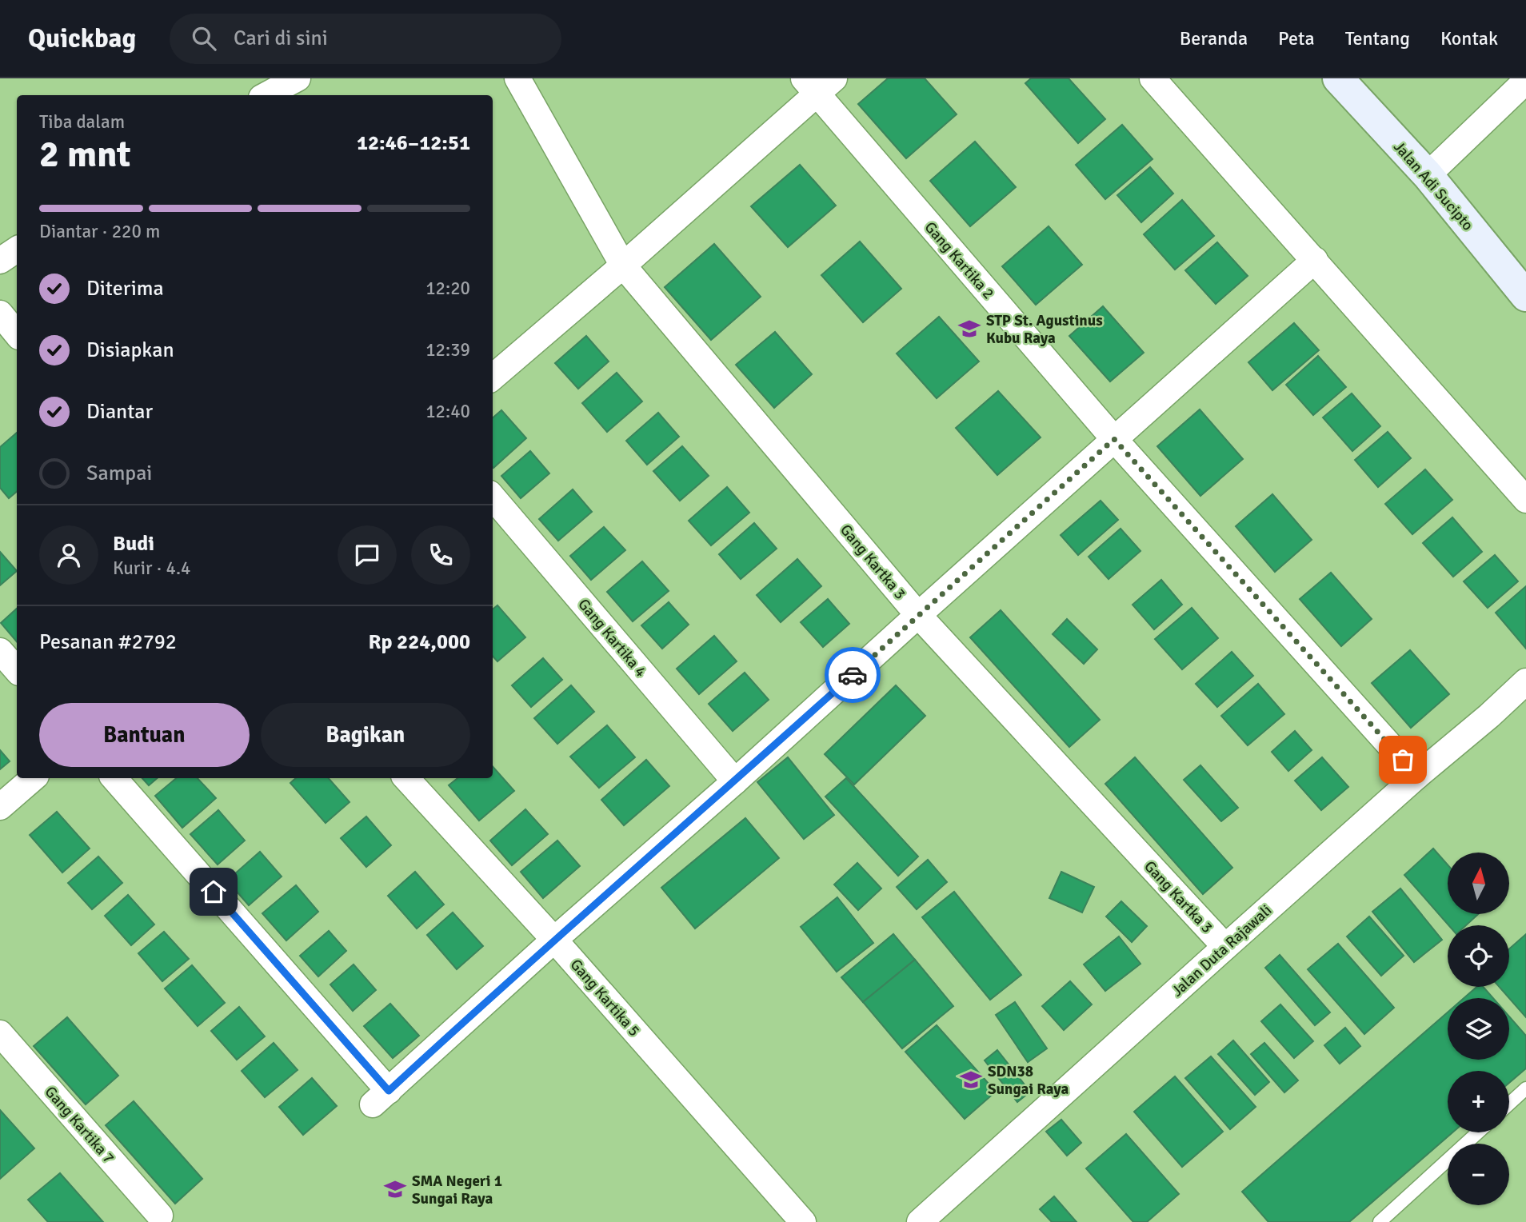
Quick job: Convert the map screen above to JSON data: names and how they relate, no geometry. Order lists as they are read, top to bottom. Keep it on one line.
{"streets":{"main road":["Jalan Adi Sucipto"],"street":["Gang Kartika 2","Gang Kartka 3","Gang Kartika 4","Jalan Duta Rajawali","Gang Kartika 5","Gang Kartika 7"]},"crossings":[["Gang Kartika 2","Jalan Duta Rajawali"],["Gang Kartka 3","Jalan Duta Rajawali"]],"places":{"school or university":["STP St. Agustinus Kubu Raya","SDN38 Sungai Raya","SMA Negeri 1 Sungai Raya"]},"north":"top","page":{"header":"Quickbag","search":"Cari di sini","nav":["Beranda","Peta","Tentang","Kontak"],"heading":["2 mnt","Tiba dalam","12:46–12:51"],"panel":["Budi","Kurir · 4.4","Pesanan #2792","Rp 224,000"],"bar":"Diantar · 220 m","list":[["Diterima","12:20"],["Disiapkan","12:39"],["Diantar","12:40"],"Sampai"],"buttons":["Bantuan","Bagikan"],"map_buttons":["+","−"]}}
